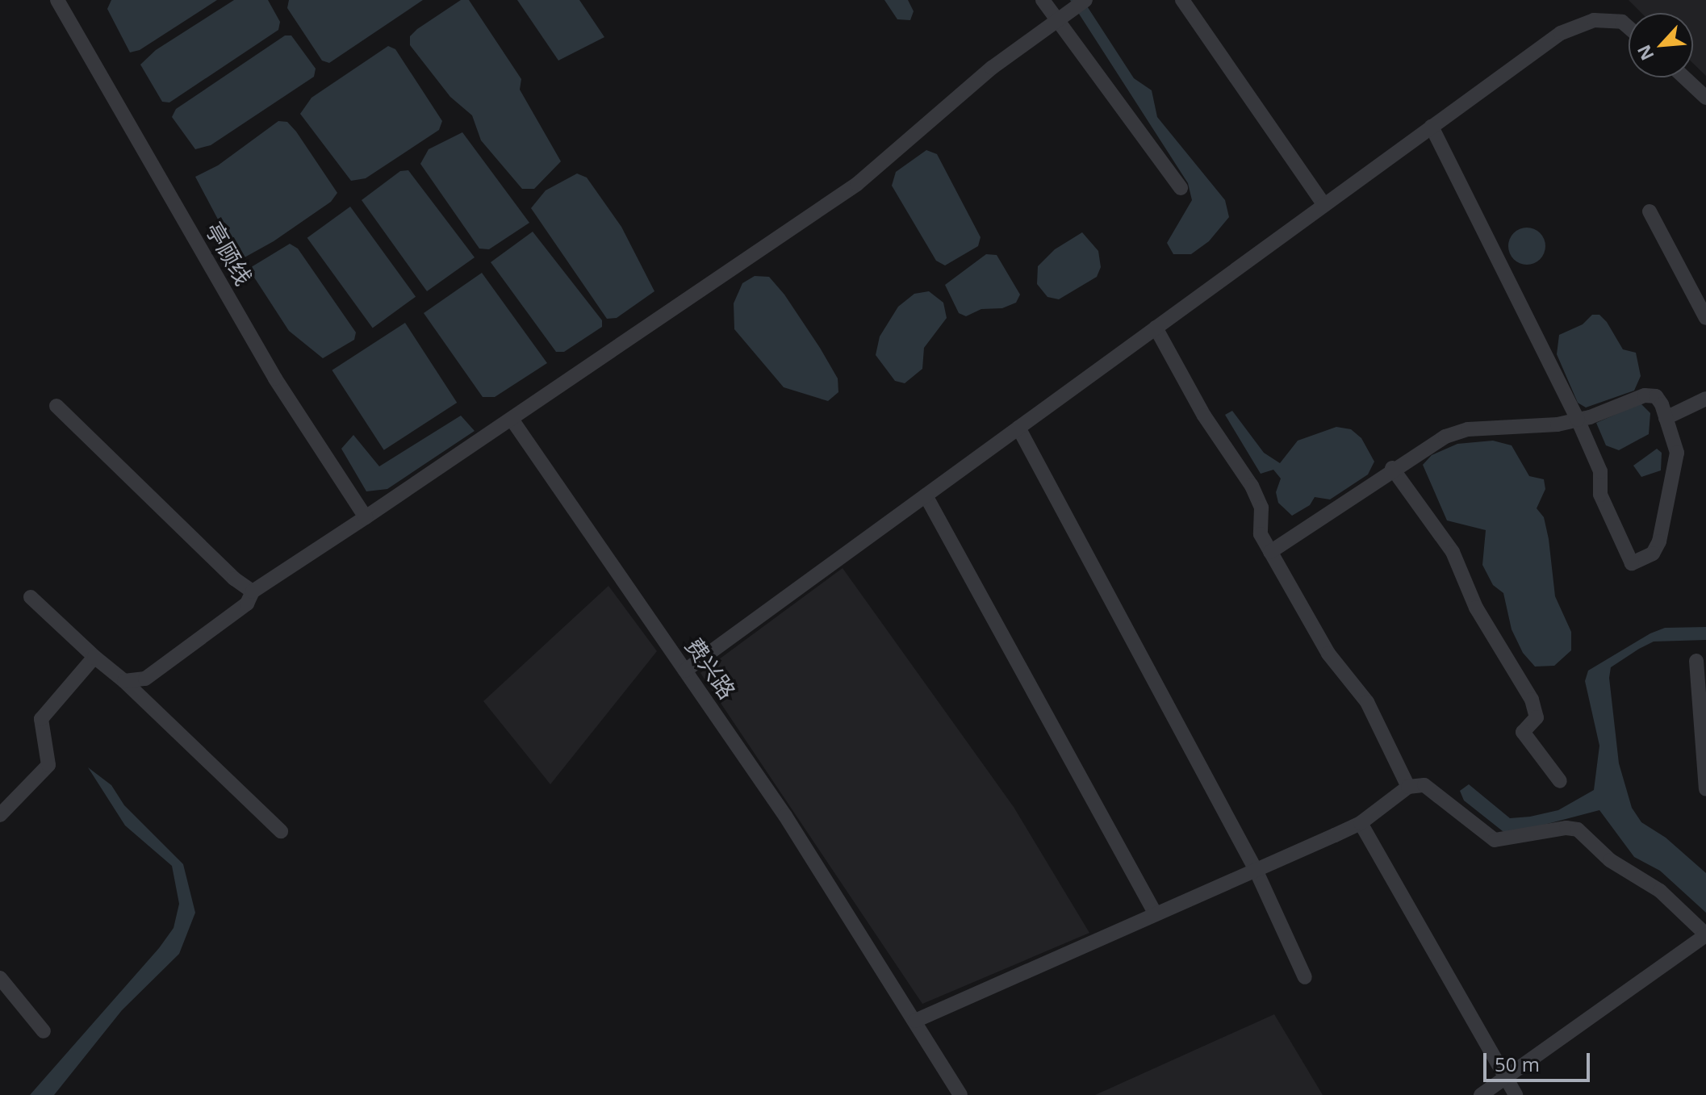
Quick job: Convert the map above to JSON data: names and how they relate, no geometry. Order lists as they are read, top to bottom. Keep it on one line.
{"streets":{"street":["亭顾线","费兴路"]},"scale_bar":"50 m","north":"bottom left"}
